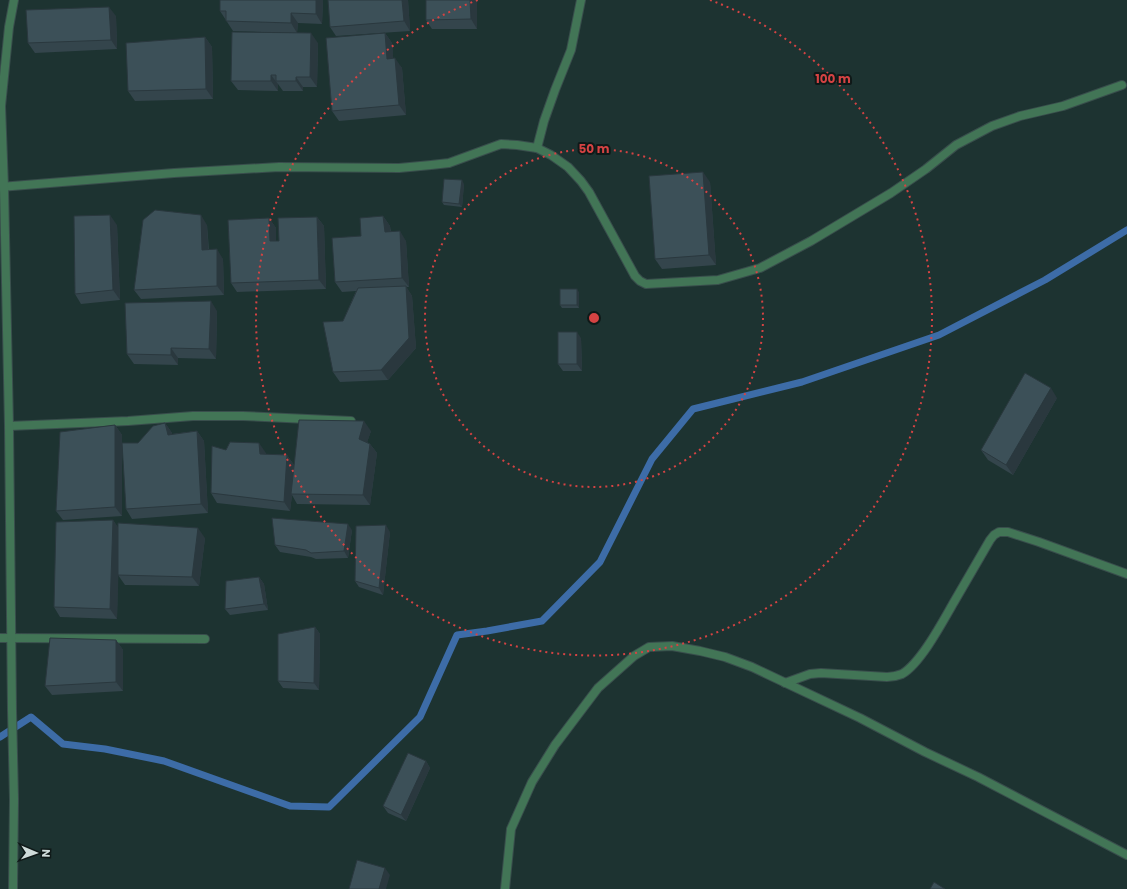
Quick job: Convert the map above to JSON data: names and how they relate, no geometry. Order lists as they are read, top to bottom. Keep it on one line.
{"north":"right","rings":["100 m","50 m"]}
